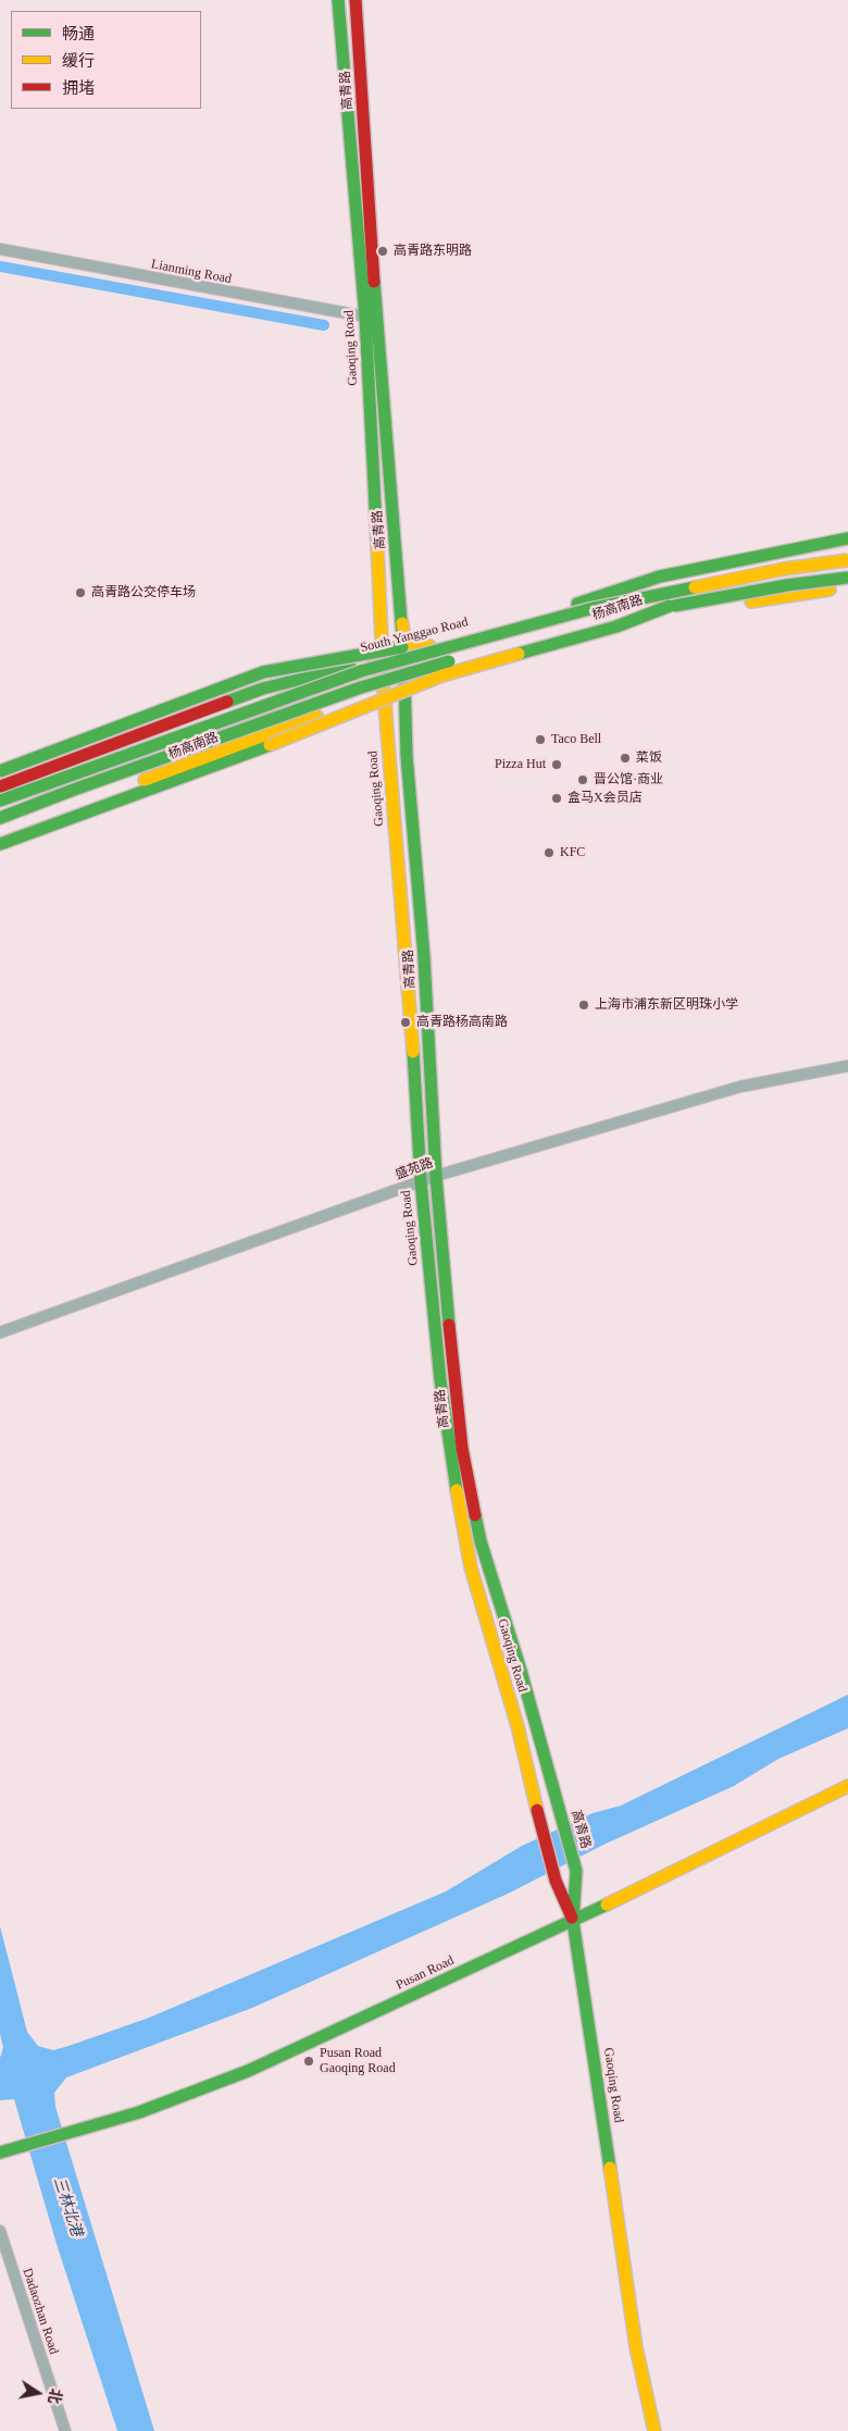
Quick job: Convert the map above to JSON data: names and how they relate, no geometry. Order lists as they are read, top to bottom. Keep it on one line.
{"streets":{"main road":["高青路","Gaoqing Road","杨高南路","South Yanggao Road","Pusan Road"],"street":["Lianming Road","盛苑路","Dadaozhan Road"]},"crossings":[["高青路","Lianming Road"],["高青路","Gaoqing Road"],["高青路","South Yanggao Road"],["高青路","盛苑路"],["高青路","Pusan Road"],["Lianming Road","Gaoqing Road"],["Gaoqing Road","杨高南路"],["Gaoqing Road","South Yanggao Road"],["Gaoqing Road","盛苑路"],["Gaoqing Road","Pusan Road"],["杨高南路","South Yanggao Road"]],"water":["三林北港"],"places":["高青路东明路","高青路公交停车场","Taco Bell","菜饭","Pizza Hut","晋公馆·商业","盒马X会员店","KFC","上海市浦东新区明珠小学","高青路杨高南路","Pusan Road Gaoqing Road"],"legend":["畅通","缓行","拥堵"],"north":"right"}
